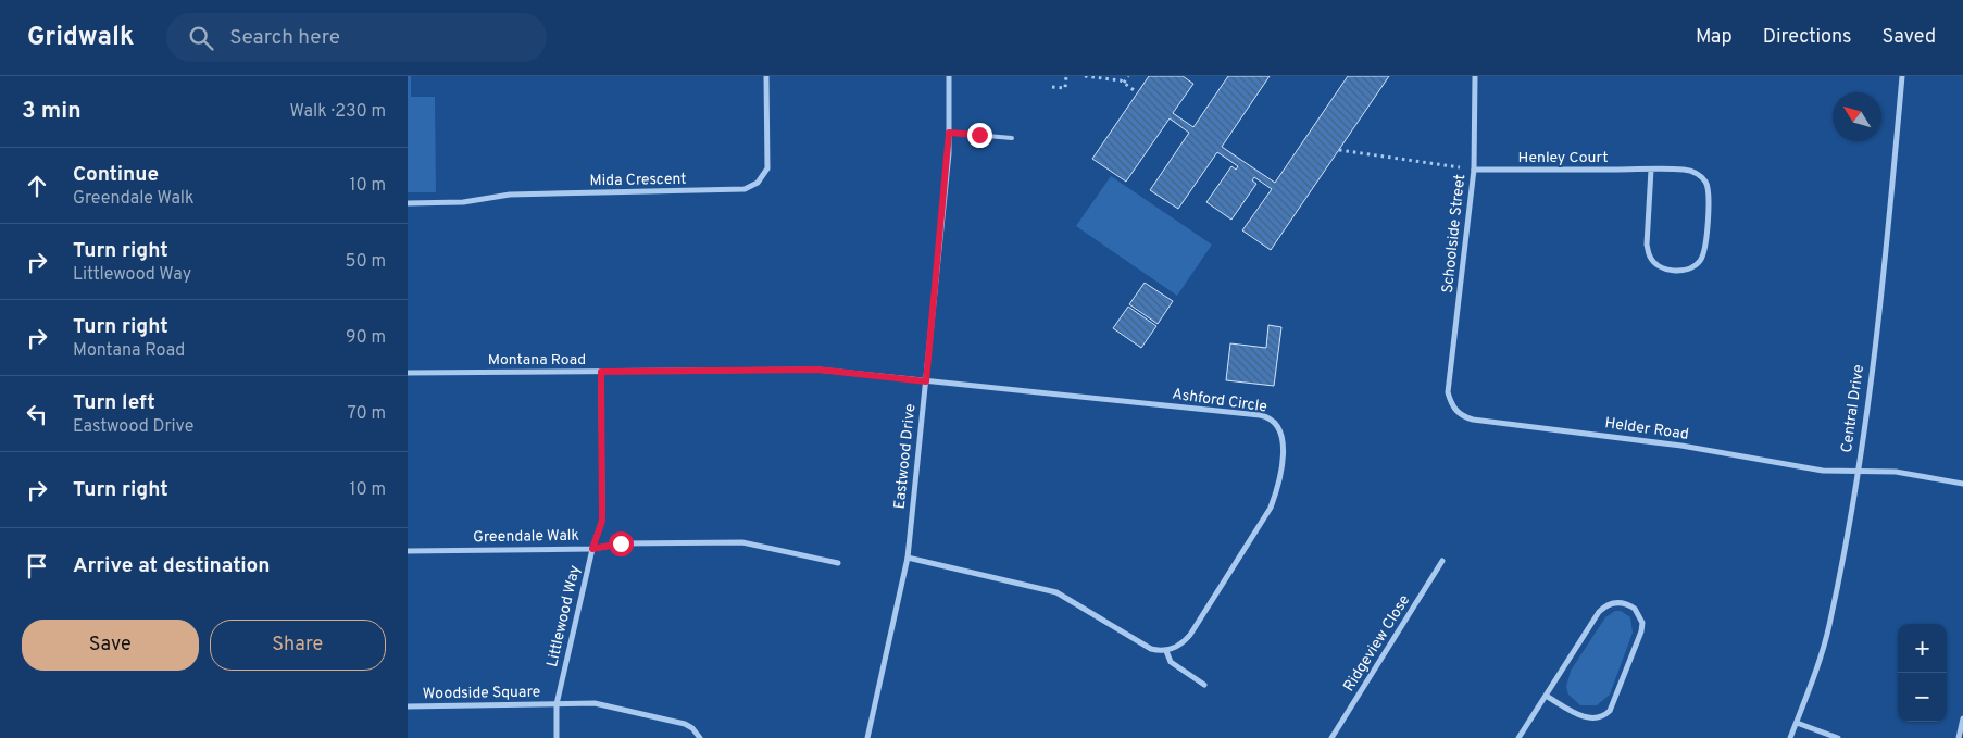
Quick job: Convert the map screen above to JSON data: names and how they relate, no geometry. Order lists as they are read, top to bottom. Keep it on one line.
{"streets":{"street":["Henley Court","Mida Crescent","Schoolside Street","Montana Road","Ashford Circle","Central Drive","Helder Road","Eastwood Drive","Greendale Walk","Littlewood Way","Ridgeview Close","Woodside Square"]},"crossings":[["Henley Court","Schoolside Street"],["Schoolside Street","Helder Road"],["Montana Road","Ashford Circle"],["Montana Road","Eastwood Drive"],["Montana Road","Littlewood Way"],["Ashford Circle","Eastwood Drive"],["Central Drive","Helder Road"],["Greendale Walk","Littlewood Way"],["Littlewood Way","Woodside Square"]],"north":"top left","page":{"header":"Gridwalk","search":"Search here","nav":["Map","Directions","Saved"],"heading":["3 min","Walk · 230 m"],"list":[["Continue","Greendale Walk","10 m"],["Turn right","Littlewood Way","50 m"],["Turn right","Montana Road","90 m"],["Turn left","Eastwood Drive","70 m"],["Turn right","10 m"],"Arrive at destination"],"buttons":["Save","Share"],"map_buttons":["+","−"]}}
